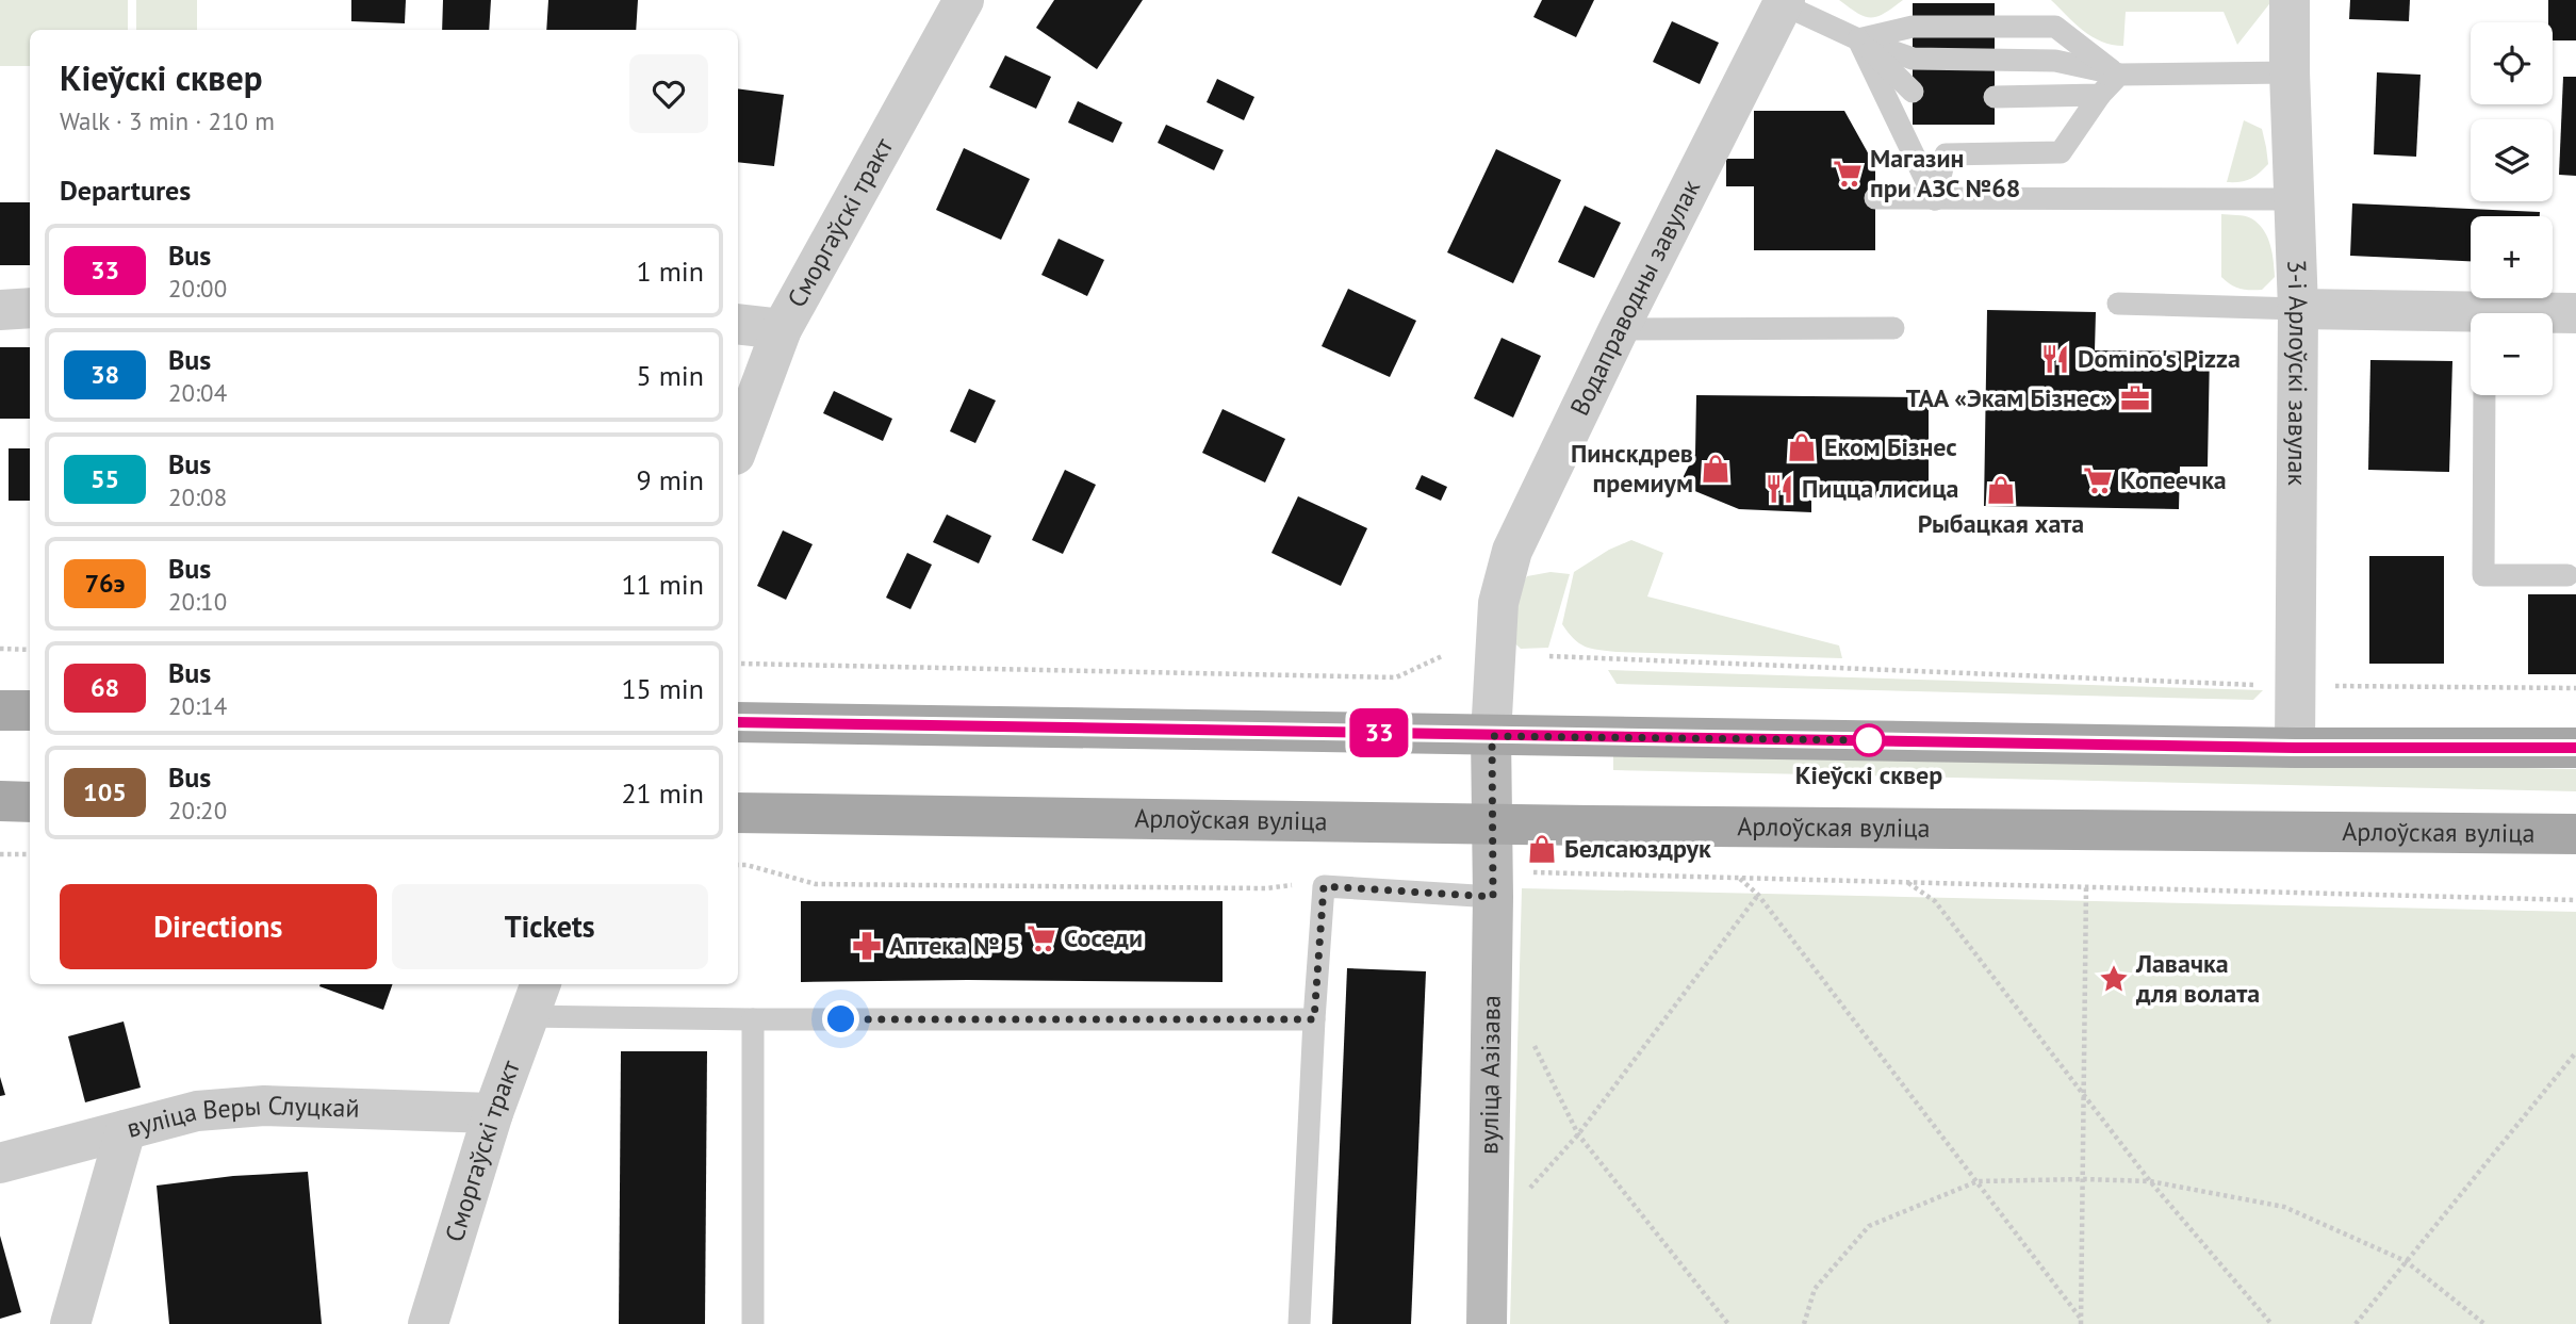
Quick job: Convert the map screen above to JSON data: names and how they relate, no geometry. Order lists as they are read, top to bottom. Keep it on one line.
{"streets":{"main road":["Арлоўская вуліца"],"street":["Сморгаўскі тракт","Водаправодны завулак","3-і Арлоўскі завулак","вуліца Азізава","вуліца Веры Слуцкай"]},"crossings":[["Сморгаўскі тракт","вуліца Веры Слуцкай"],["Водаправодны завулак","вуліца Азізава"],["Арлоўская вуліца","вуліца Азізава"]],"places":{"supermarket":["Магазин при АЗС №68","Копеечка","Соседи"],"restaurant":["Domino's Pizza","Пицца лисица"],"office":["ТАА «Экам Бізнес»"],"shop":["Еком Бізнес","Пинскдрев премиум","Рыбацкая хата","Белсаюздрук"],"other":["Кіеўскі сквер"],"pharmacy":["Аптека № 5"],"place":["Лавачка для волата"]},"lines":["bus line 33"],"page":{"on_map":"33","map_buttons":["+","−"],"heading":[["Кіеўскі сквер","Walk · 3 min · 210 m"],"Departures"],"list":[{"mark":"33","name":"Bus","note":"20:00","value":"1 min"},{"mark":"38","name":"Bus","note":"20:04","value":"5 min"},{"mark":"55","name":"Bus","note":"20:08","value":"9 min"},{"mark":"76э","name":"Bus","note":"20:10","value":"11 min"},{"mark":"68","name":"Bus","note":"20:14","value":"15 min"},{"mark":"105","name":"Bus","note":"20:20","value":"21 min"}],"buttons":["Directions","Tickets"]}}
